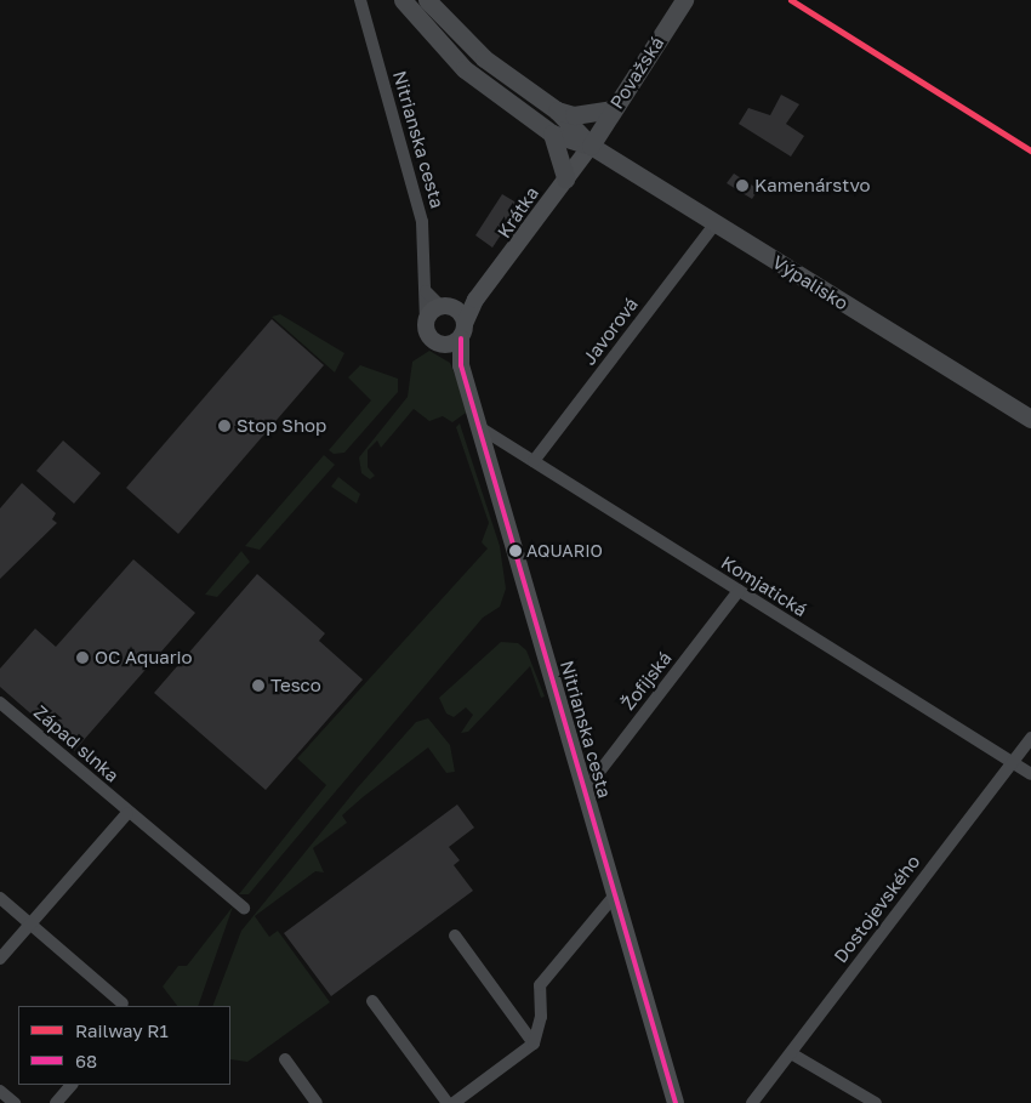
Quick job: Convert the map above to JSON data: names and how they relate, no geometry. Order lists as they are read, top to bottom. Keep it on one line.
{"streets":{"main road":["Považská","Nitrianska cesta","Krátka","Výpalisko"],"street":["Javorová","Komjatická","Žofijská","Západ slnka","Dostojevského"]},"crossings":[["Považská","Krátka"],["Považská","Výpalisko"],["Nitrianska cesta","Krátka"],["Nitrianska cesta","Komjatická"],["Nitrianska cesta","Žofijská"],["Krátka","Výpalisko"],["Výpalisko","Javorová"],["Javorová","Komjatická"],["Komjatická","Žofijská"],["Komjatická","Dostojevského"]],"places":["Kamenárstvo","Stop Shop","AQUARIO","OC Aquario","Tesco"],"lines":["rail line R1","transit line 68"],"legend":["Railway R1","68"]}
